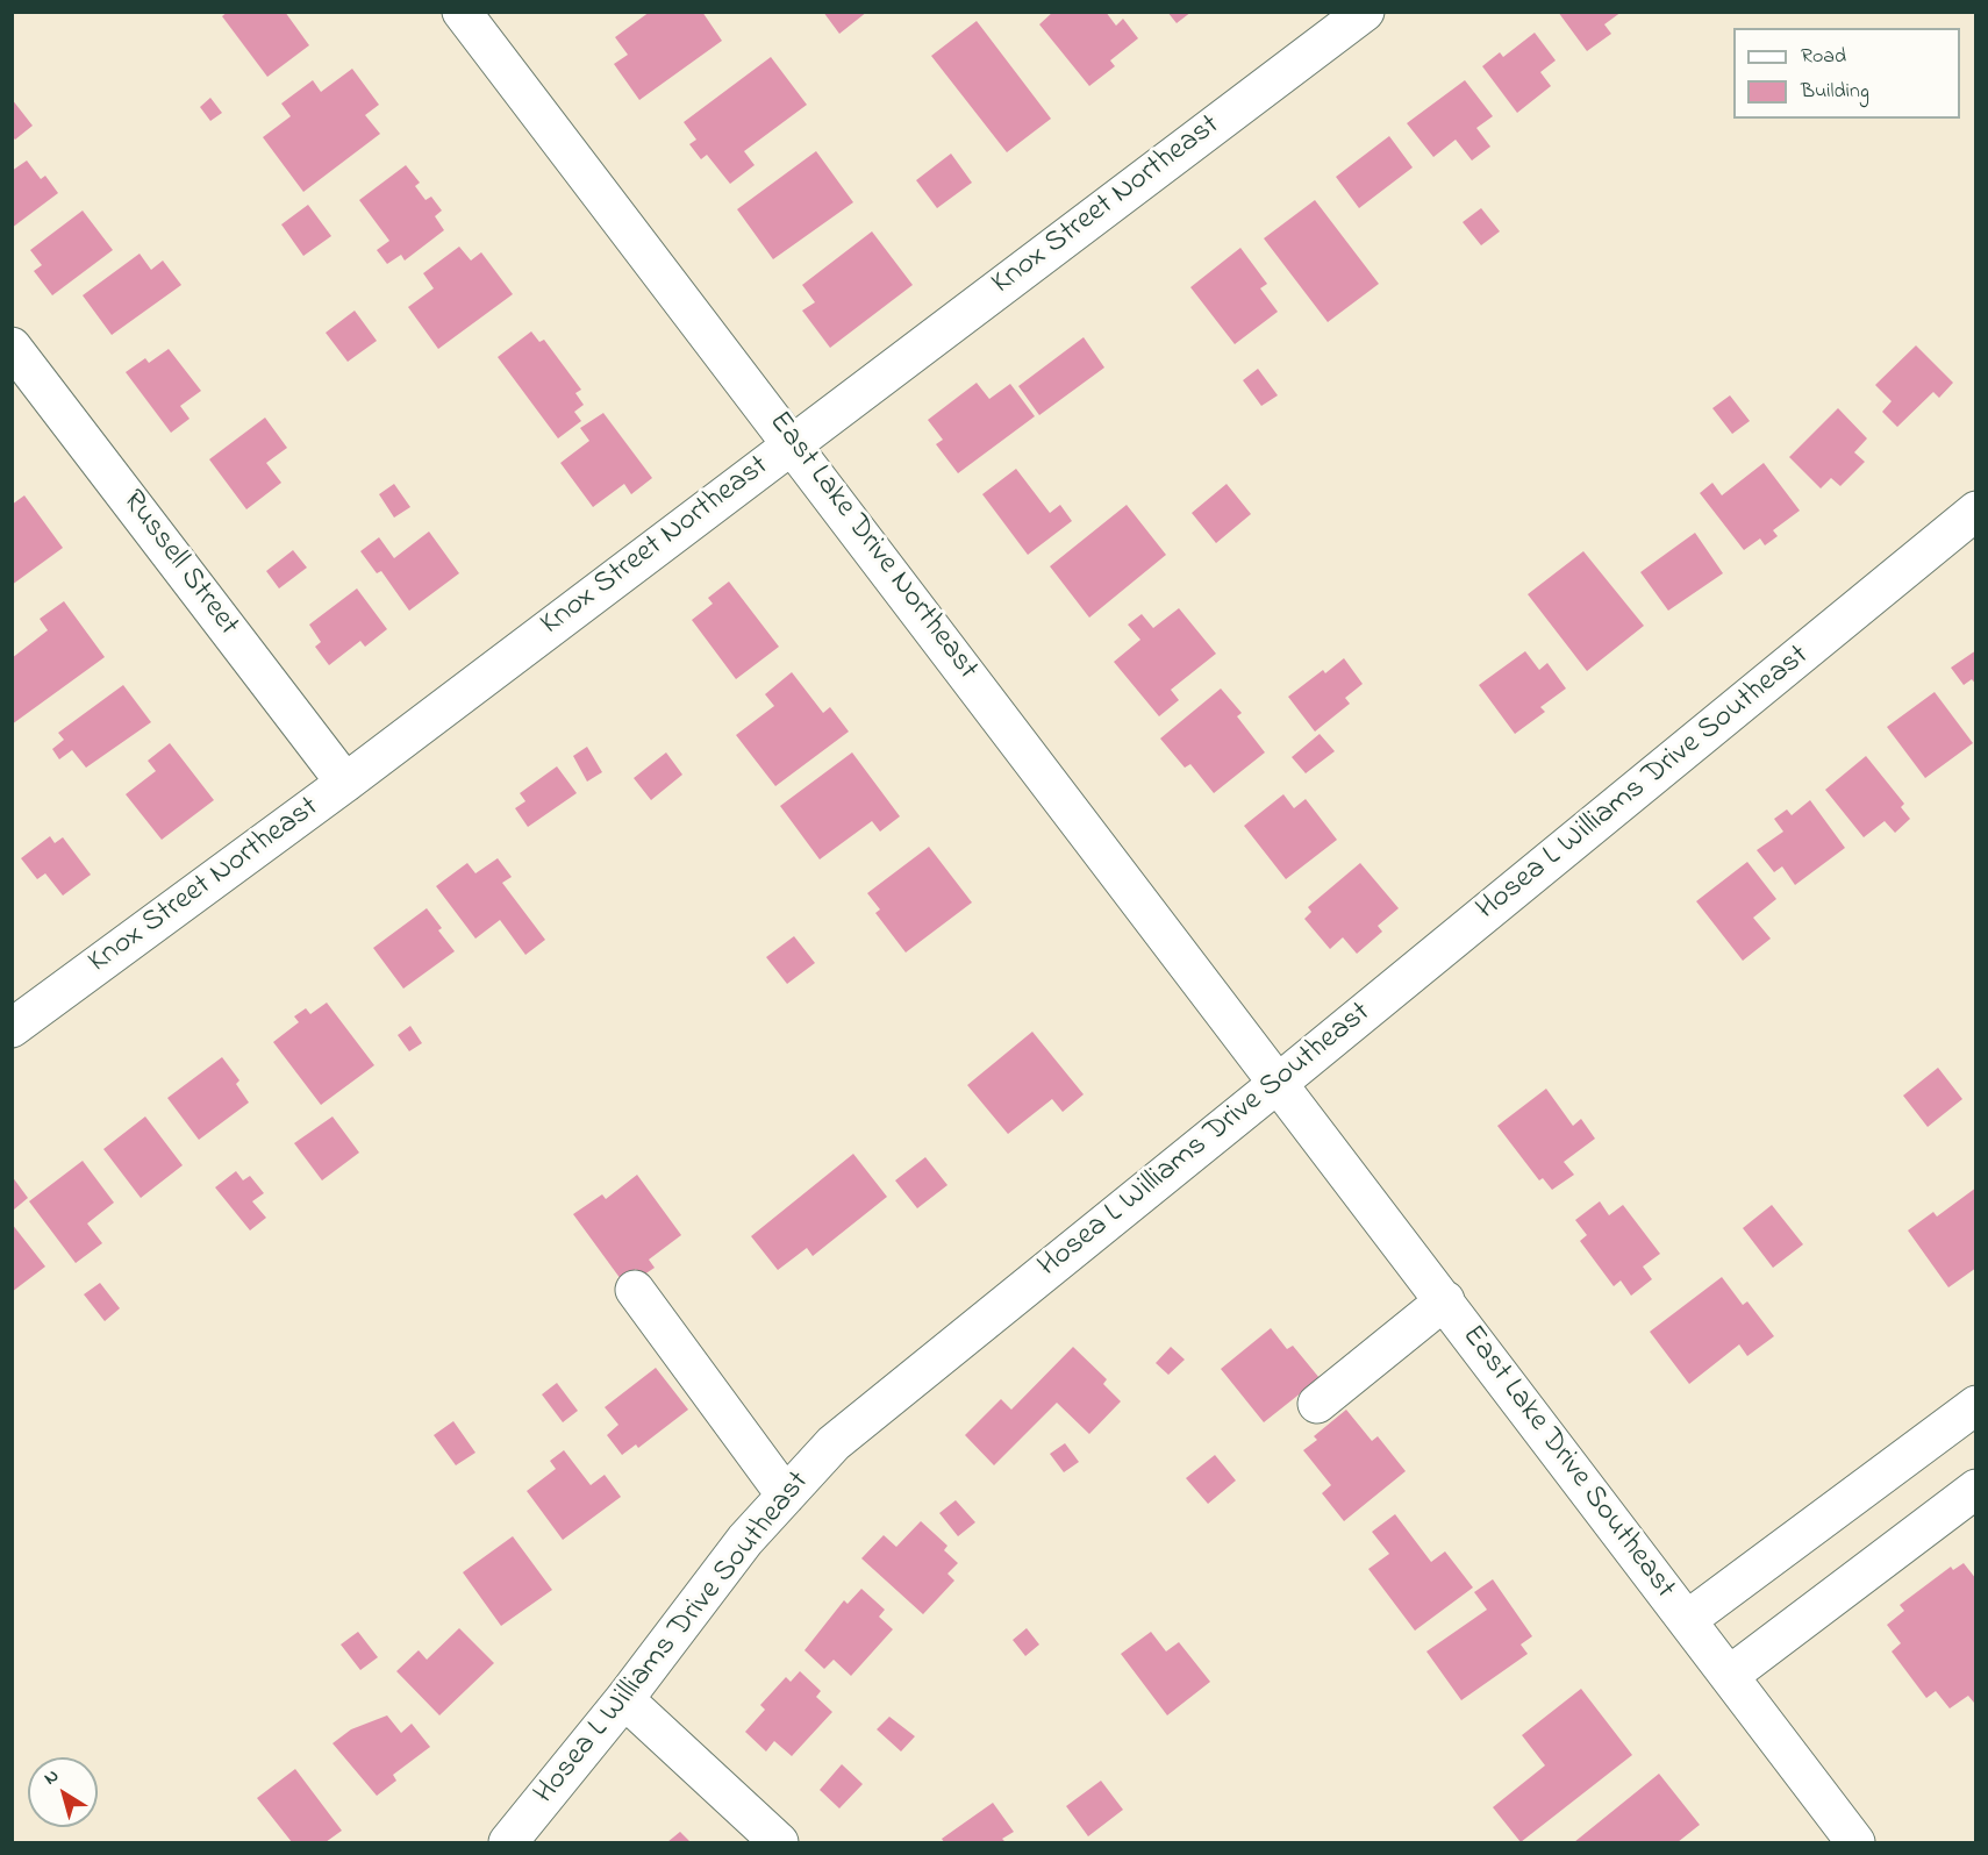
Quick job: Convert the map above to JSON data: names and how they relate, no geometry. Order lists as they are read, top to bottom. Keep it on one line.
{"streets":{"street":["Knox Street Northeast","East Lake Drive Northeast","Russell Street","Hosea L Williams Drive Southeast","East Lake Drive Southeast"]},"crossings":[["Knox Street Northeast","East Lake Drive Northeast"],["Knox Street Northeast","Russell Street"],["East Lake Drive Northeast","Hosea L Williams Drive Southeast"],["East Lake Drive Northeast","East Lake Drive Southeast"],["Hosea L Williams Drive Southeast","East Lake Drive Southeast"]],"legend":["Road","Building"],"north":"top left"}
